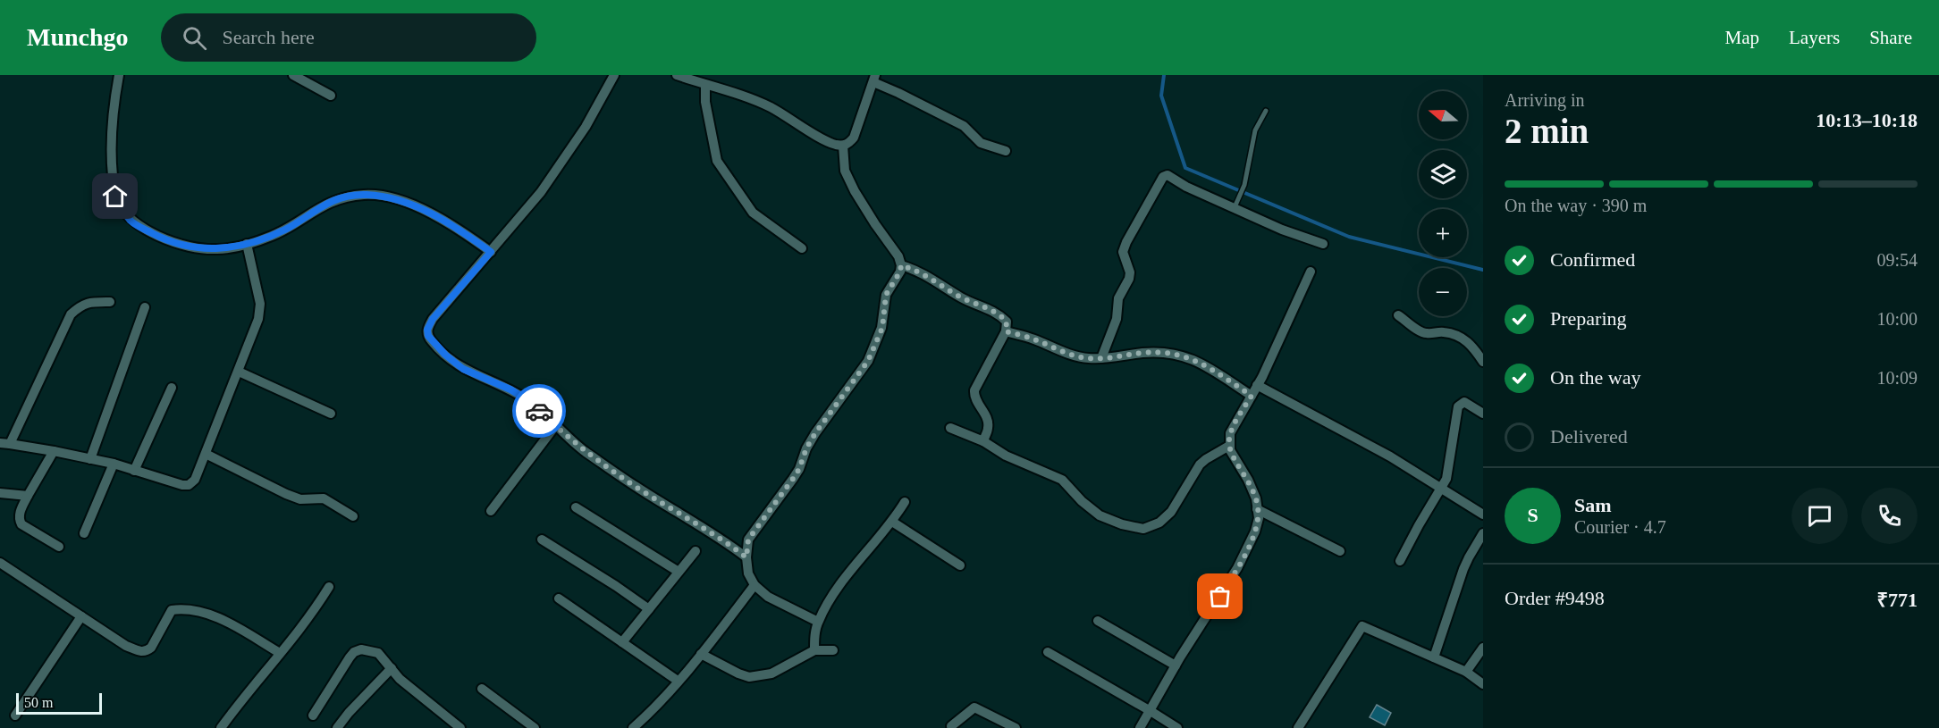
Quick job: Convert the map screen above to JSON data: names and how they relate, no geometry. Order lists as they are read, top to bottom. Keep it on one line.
{"scale_bar":"50 m","north":"left","page":{"header":"Munchgo","search":"Search here","nav":["Map","Layers","Share"],"heading":["2 min","Arriving in","10:13–10:18"],"panel":["Sam","Courier · 4.7","Order #9498","₹771"],"map_buttons":["+","−"],"bar":"On the way · 390 m","list":[["Confirmed","09:54"],["Preparing","10:00"],["On the way","10:09"],"Delivered"],"round":"S","scale":"50 m"}}
